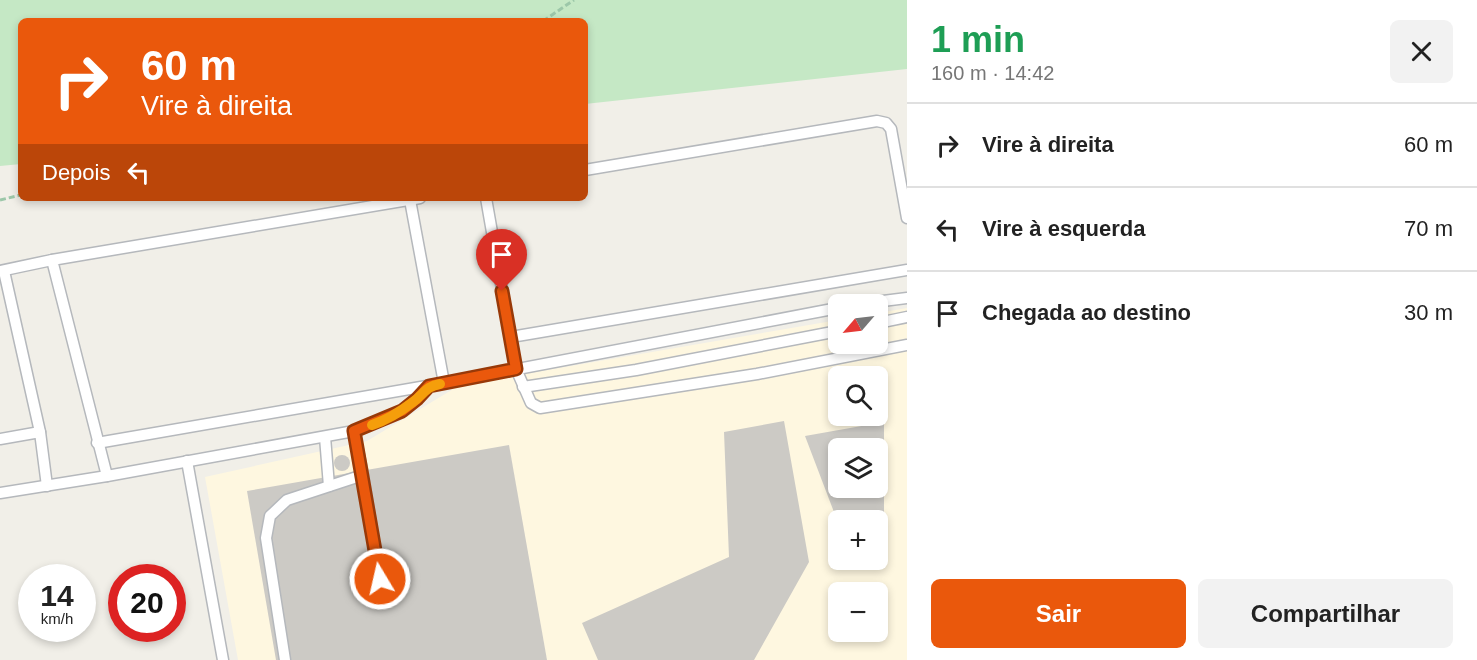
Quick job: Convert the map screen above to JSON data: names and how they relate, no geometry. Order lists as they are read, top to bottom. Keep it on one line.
{"north":"bottom left","page":{"heading":["1 min","160 m · 14:42"],"turn":["60 m","Vire à direita"],"list":[{"name":"Vire à direita","value":"60 m"},{"name":"Vire à esquerda","value":"70 m"},{"name":"Chegada ao destino","value":"30 m"}],"then":"Depois","map_buttons":["+","−"],"speed":"14 km/h","limit":"20","buttons":["Sair","Compartilhar"]}}
